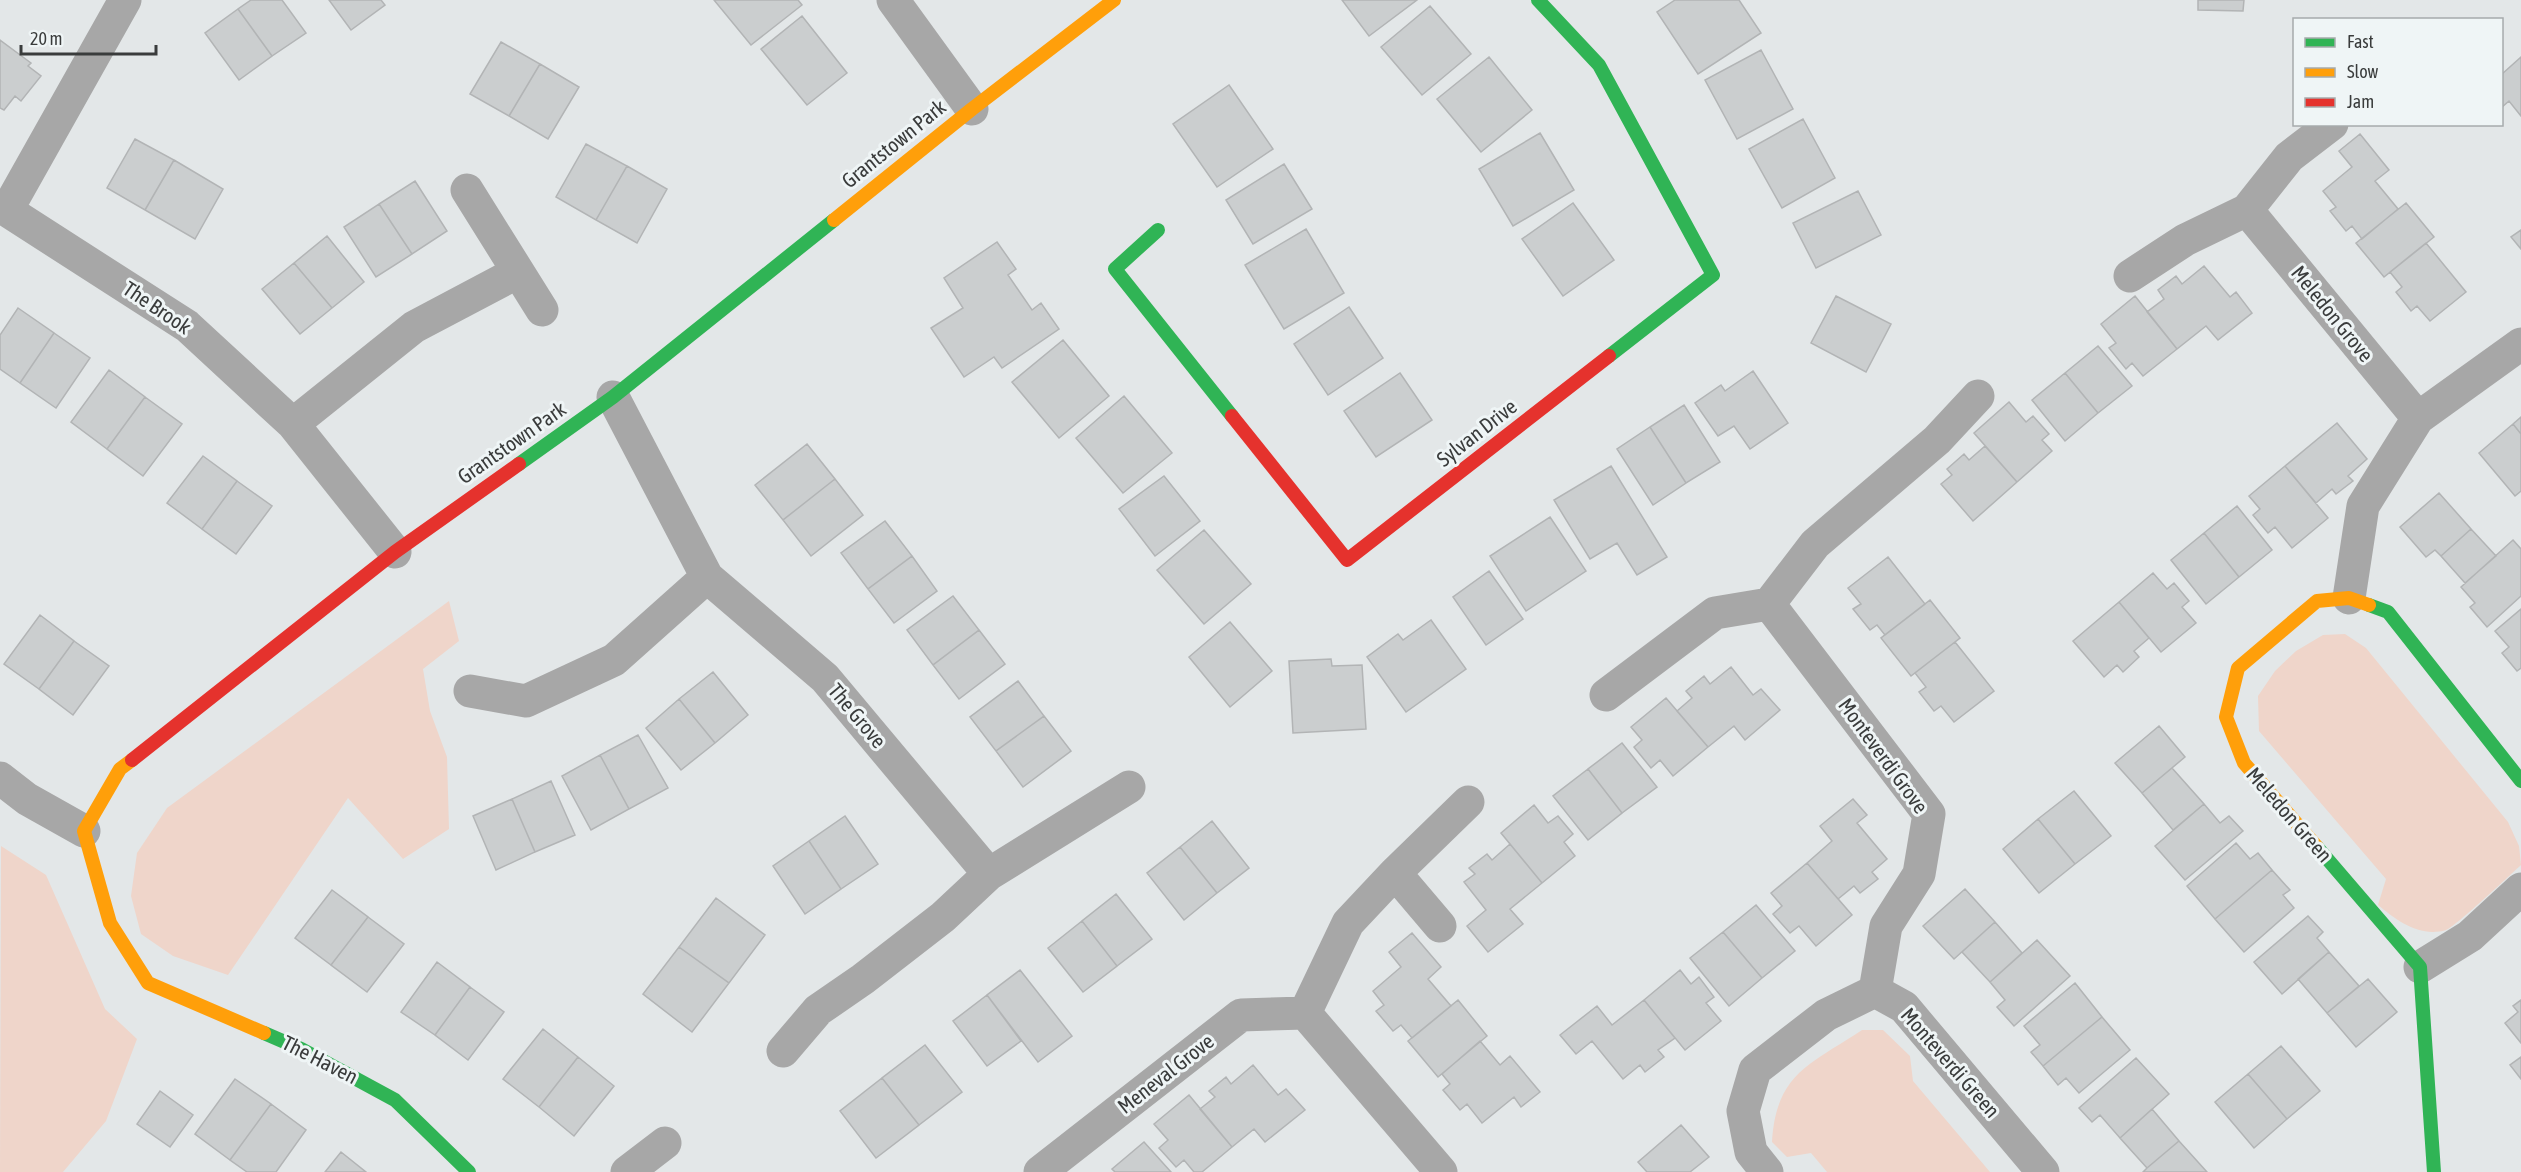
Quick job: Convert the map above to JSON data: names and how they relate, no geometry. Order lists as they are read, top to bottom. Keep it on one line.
{"streets":{"street":["Grantstown Park","The Brook","Meledon Grove","Sylvan Drive","The Grove","Monteverdi Grove","Meledon Green","The Haven","Monteverdi Green","Meneval Grove"]},"crossings":[["Grantstown Park","The Brook"],["Grantstown Park","The Grove"],["Grantstown Park","The Haven"],["Monteverdi Grove","Monteverdi Green"]],"legend":["Fast","Slow","Jam"],"scale_bar":"20 m"}
